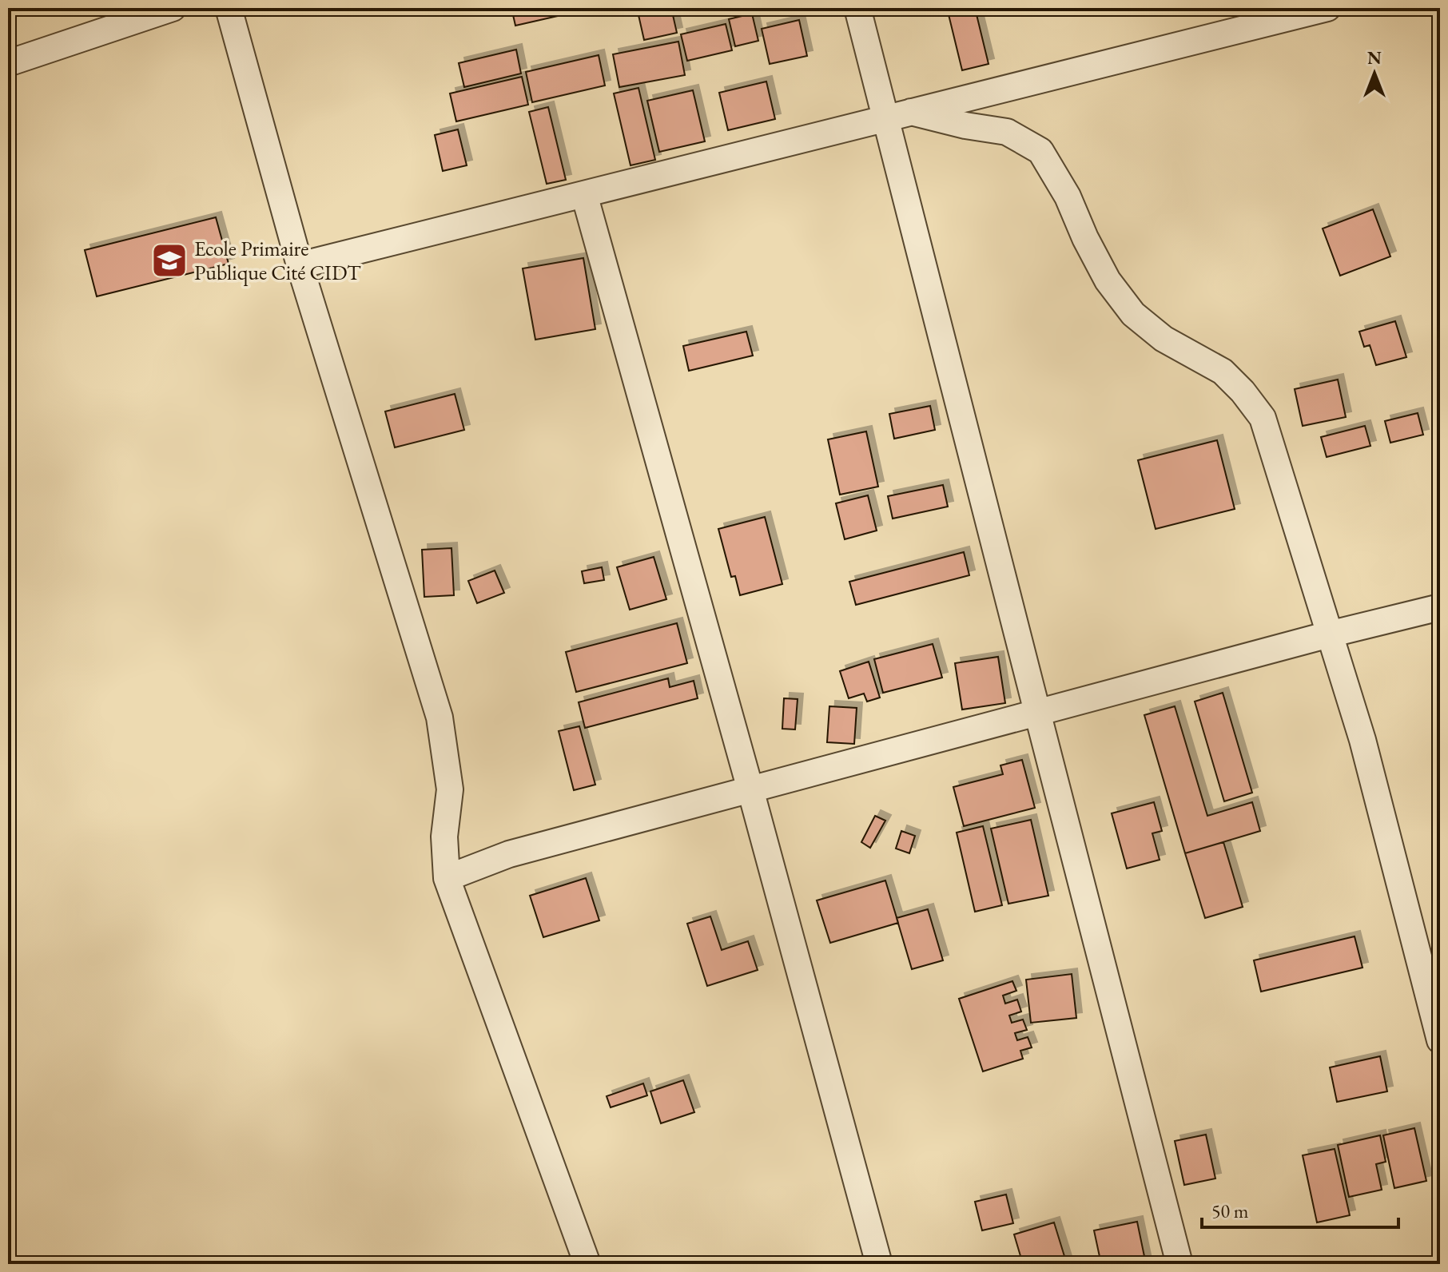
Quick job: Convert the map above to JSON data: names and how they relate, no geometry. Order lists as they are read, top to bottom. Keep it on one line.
{"places":{"school or university":["Ecole Primaire Publique Cité CIDT"]},"scale_bar":"50 m","north":"top"}
